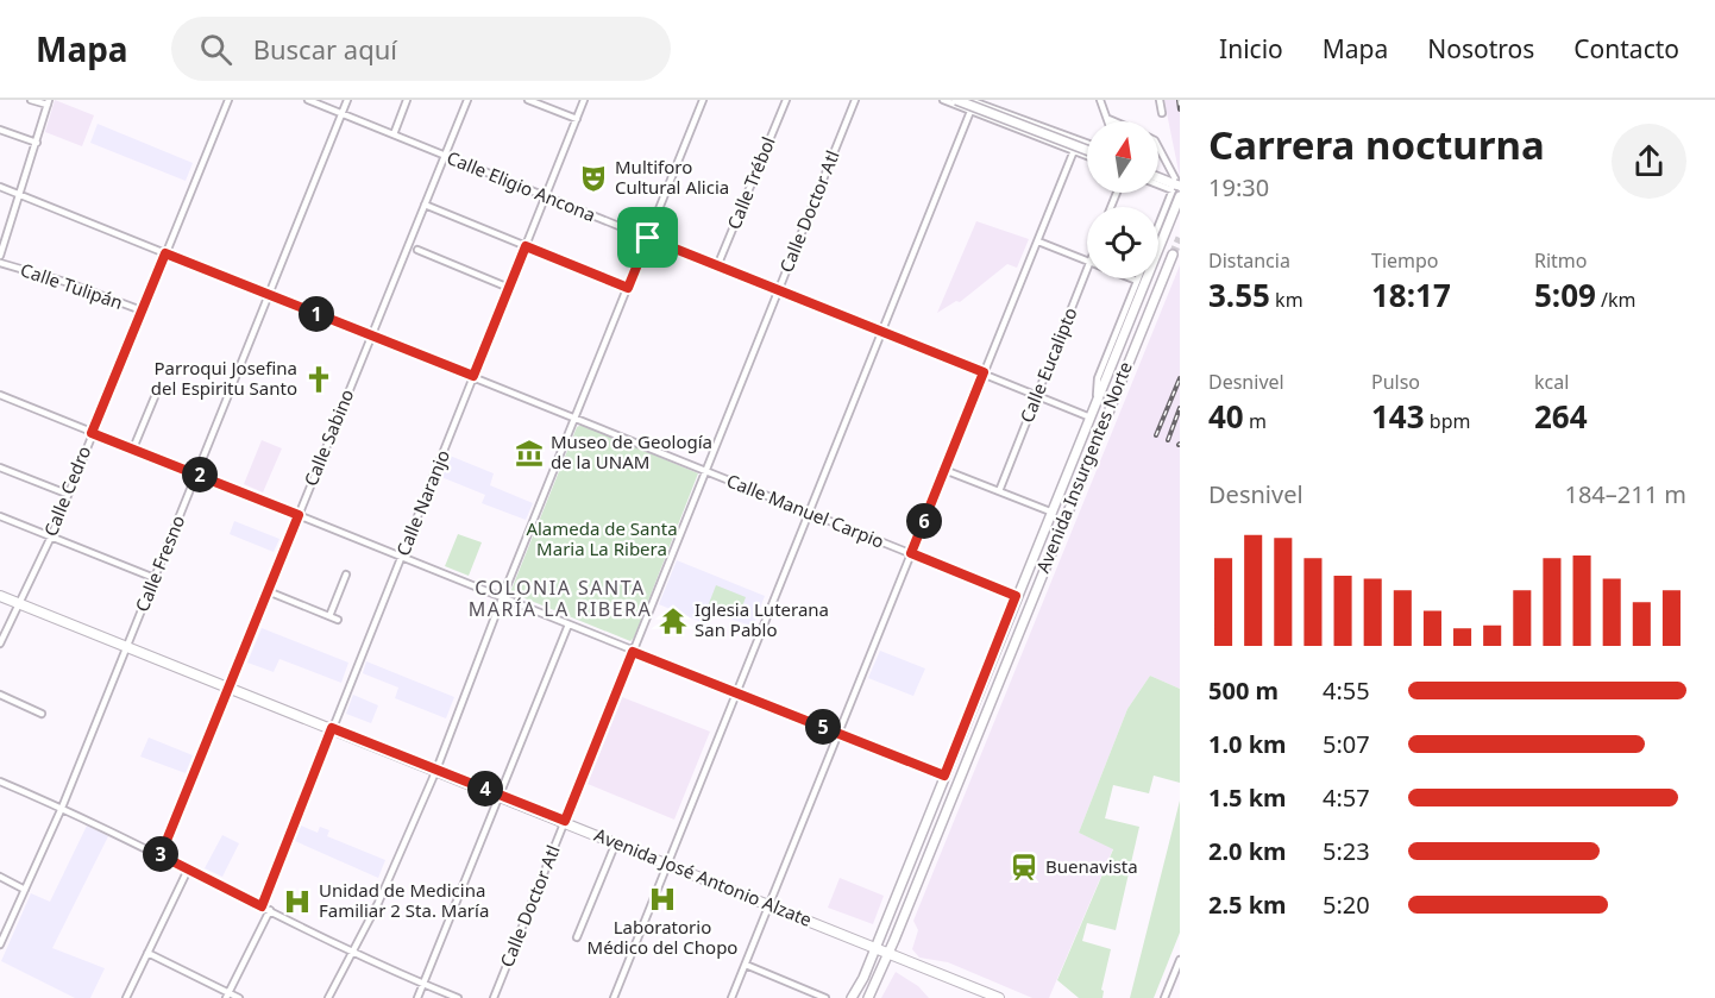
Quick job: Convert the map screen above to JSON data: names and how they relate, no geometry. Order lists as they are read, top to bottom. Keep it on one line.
{"streets":{"main road":["Avenida Insurgentes Norte","Avenida José Antonio Alzate"],"street":["Calle Trébol","Calle Eligio Ancona","Calle Doctor Atl","Calle Tulipán","Calle Eucalipto","Calle Sabino","Calle Cedro","Calle Naranjo","Calle Manuel Carpio","Calle Fresno"]},"crossings":[["Calle Trébol","Calle Eligio Ancona"],["Calle Eligio Ancona","Calle Doctor Atl"],["Calle Eligio Ancona","Calle Eucalipto"],["Calle Eligio Ancona","Calle Sabino"],["Calle Eligio Ancona","Avenida Insurgentes Norte"],["Calle Eligio Ancona","Calle Naranjo"],["Calle Eligio Ancona","Calle Fresno"],["Calle Doctor Atl","Calle Manuel Carpio"],["Calle Doctor Atl","Avenida José Antonio Alzate"],["Calle Tulipán","Calle Cedro"],["Calle Sabino","Calle Manuel Carpio"],["Calle Sabino","Avenida José Antonio Alzate"],["Avenida Insurgentes Norte","Calle Manuel Carpio"],["Avenida Insurgentes Norte","Avenida José Antonio Alzate"],["Calle Cedro","Calle Manuel Carpio"],["Calle Cedro","Avenida José Antonio Alzate"],["Calle Naranjo","Calle Manuel Carpio"],["Calle Naranjo","Avenida José Antonio Alzate"],["Calle Manuel Carpio","Calle Fresno"],["Calle Fresno","Avenida José Antonio Alzate"]],"districts":["COLONIA SANTA MARÍA LA RIBERA"],"parks":["Alameda de Santa Maria La Ribera"],"places":{"theatre":["Multiforo Cultural Alicia"],"church":["Parroqui Josefina del Espiritu Santo"],"museum":["Museo de Geología de la UNAM"],"temple":["Iglesia Luterana San Pablo"],"station":["Buenavista"],"hospital":["Laboratorio Médico del Chopo","Unidad de Medicina Familiar 2 Sta. María"]},"north":"top","page":{"header":"Mapa","search":"Buscar aquí","nav":["Inicio","Mapa","Nosotros","Contacto"],"heading":["Carrera nocturna","19:30"],"stats":[["Distancia","3.55 km"],["Tiempo","18:17"],["Ritmo","5:09 /km"],["Desnivel","40 m"],["Pulso","143 bpm"],["kcal","264"]],"pins":["1","2","6","5","4","3"],"chart":["Desnivel","184–211 m"],"list":[{"name":"500 m","note":"4:55"},{"name":"1.0 km","note":"5:07"},{"name":"1.5 km","note":"4:57"},{"name":"2.0 km","note":"5:23"},{"name":"2.5 km","note":"5:20"}]}}
